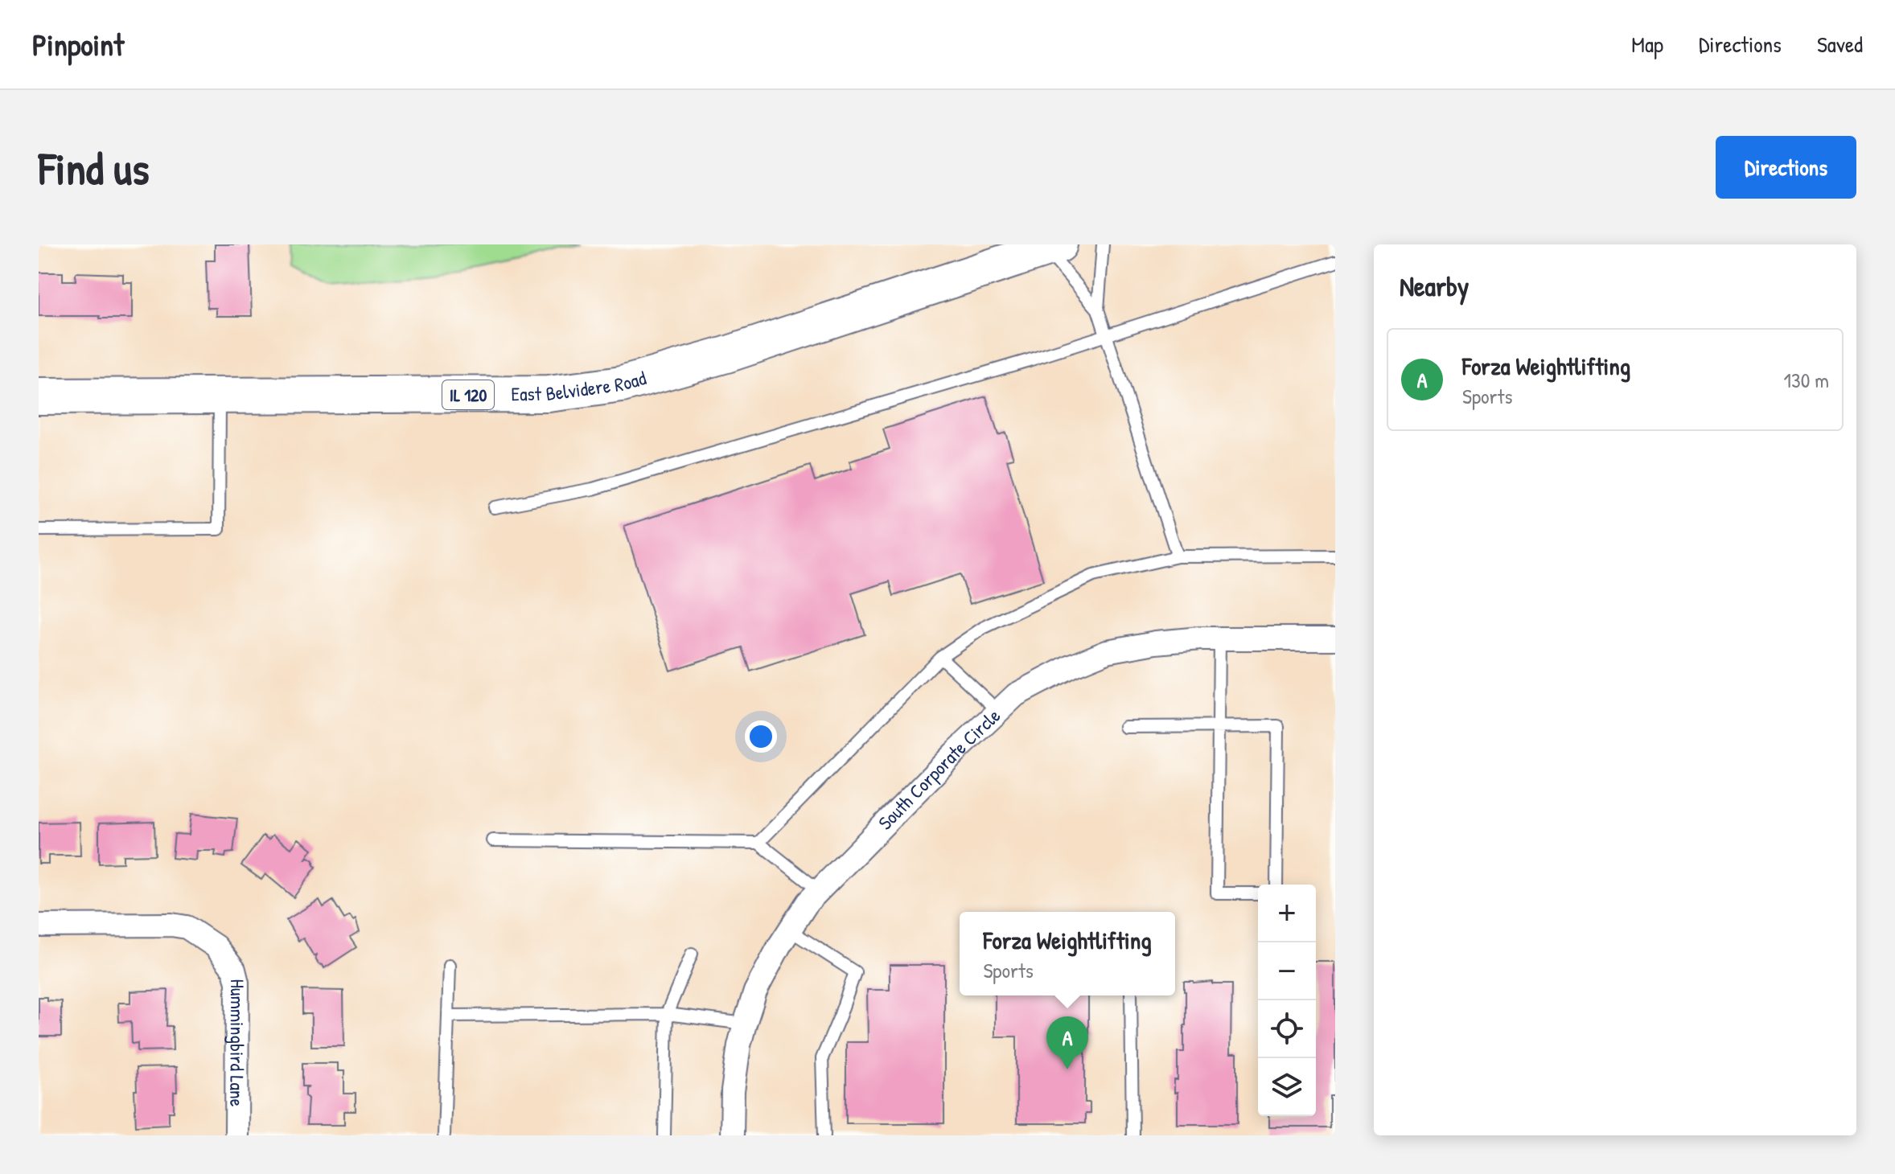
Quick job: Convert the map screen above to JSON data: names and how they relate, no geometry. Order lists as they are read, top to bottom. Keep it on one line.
{"streets":{"main road":["East Belvidere Road","IL 120"],"street":["South Corporate Circle","Hummingbird Lane"]},"page":{"header":"Pinpoint","nav":["Map","Directions","Saved"],"buttons":"Directions","title":"Find us","heading":"Nearby","list":[{"mark":"A","name":"Forza Weightlifting","note":"Sports","value":"130 m"}],"map_buttons":["+","−"],"popup":["Forza Weightlifting","Sports"],"pins":"A"}}
